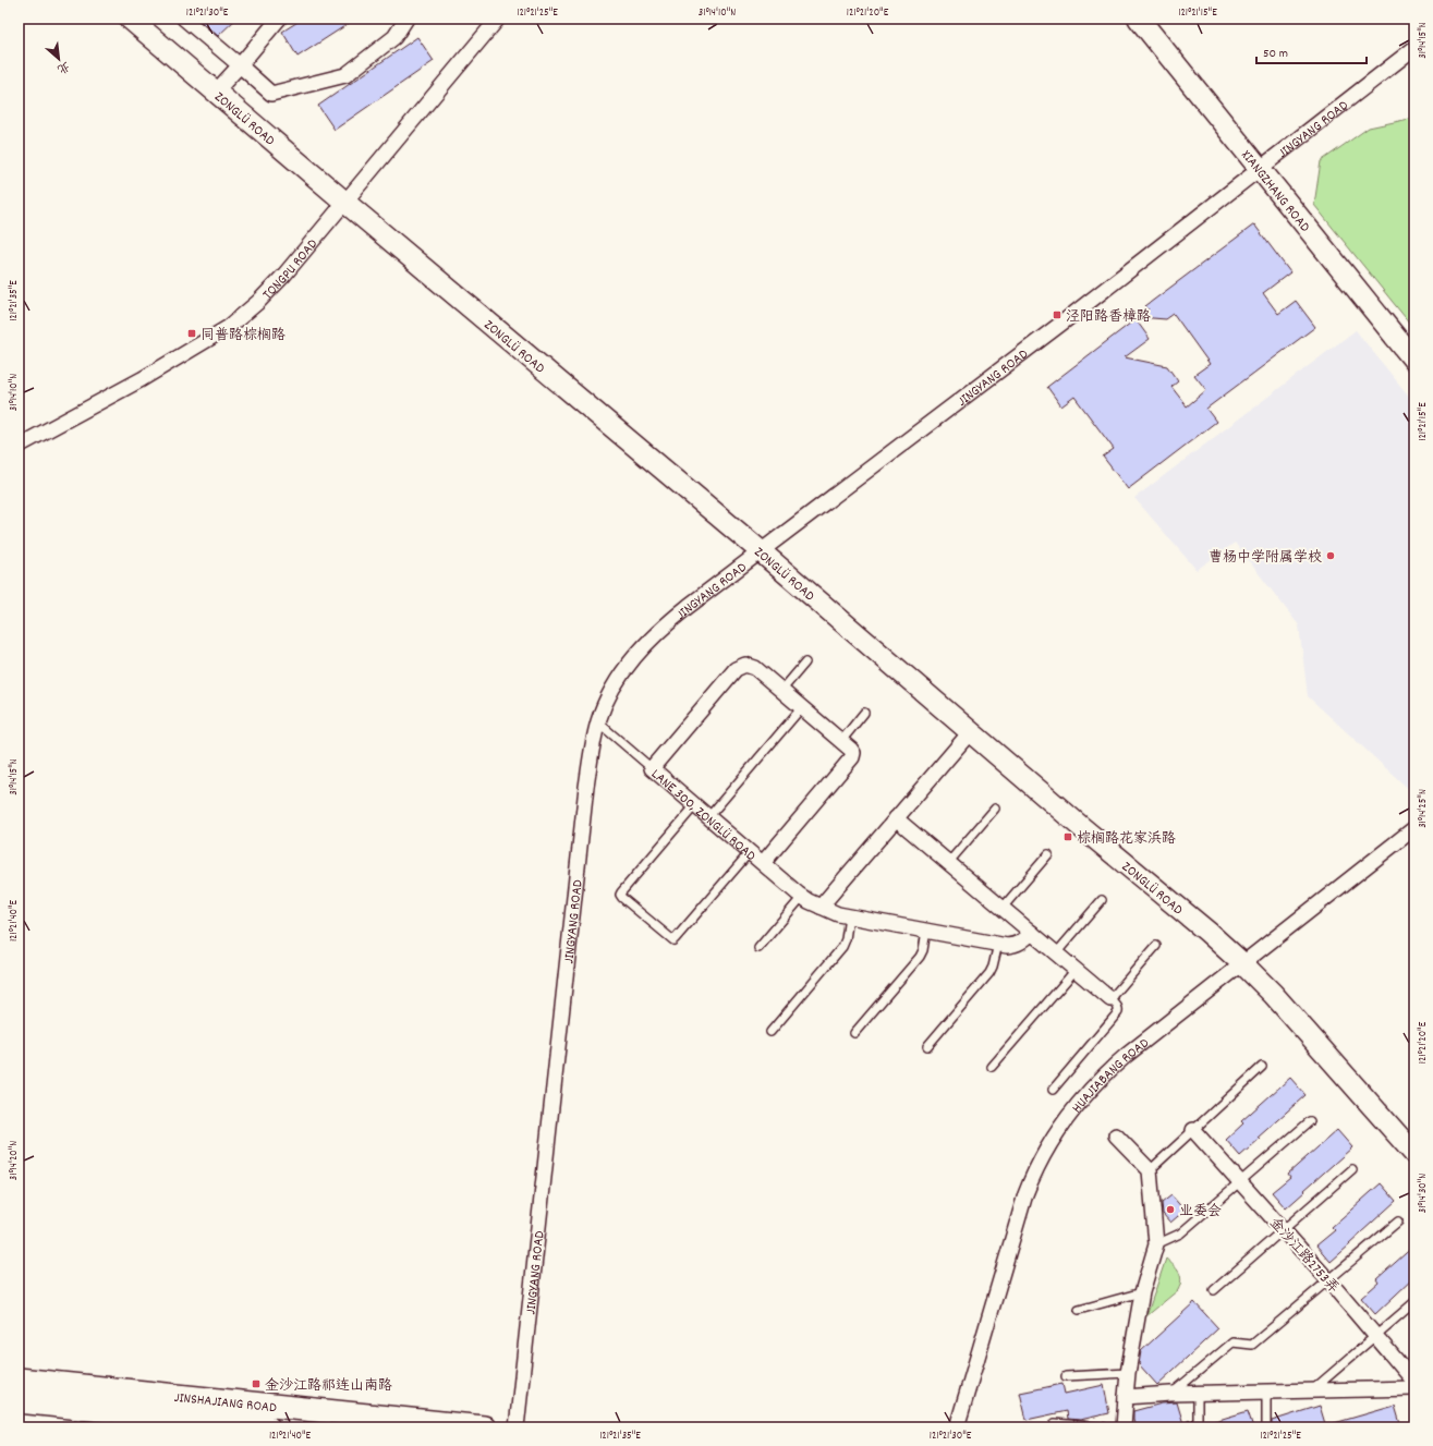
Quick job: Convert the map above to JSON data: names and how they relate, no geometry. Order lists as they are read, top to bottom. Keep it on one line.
{"streets":{"main road":["JINSHAJIANG ROAD"],"street":["ZONGLÜ ROAD","JINGYANG ROAD","XIANGZHANG ROAD","TONGPU ROAD","LANE 300, ZONGLÜ ROAD","HUAJIABANG ROAD","金沙江路2753弄"]},"crossings":[["ZONGLÜ ROAD","JINGYANG ROAD"],["ZONGLÜ ROAD","TONGPU ROAD"],["ZONGLÜ ROAD","HUAJIABANG ROAD"],["JINGYANG ROAD","XIANGZHANG ROAD"]],"places":{"transit":["泾阳路香樟路","同普路棕榈路","棕榈路花家浜路","金沙江路祁连山南路"],"other":["曹杨中学附属学校","业委会"]},"scale_bar":"50 m","north":"bottom right","coordinates":["121°21'30\"E","121°21'25\"E","31°14'10\"N","121°21'20\"E","121°21'15\"E","31°14'15\"N","121°21'35\"E","31°14'25\"N","121°21'40\"E","31°14'20\"N","31°14'30\"N"]}
